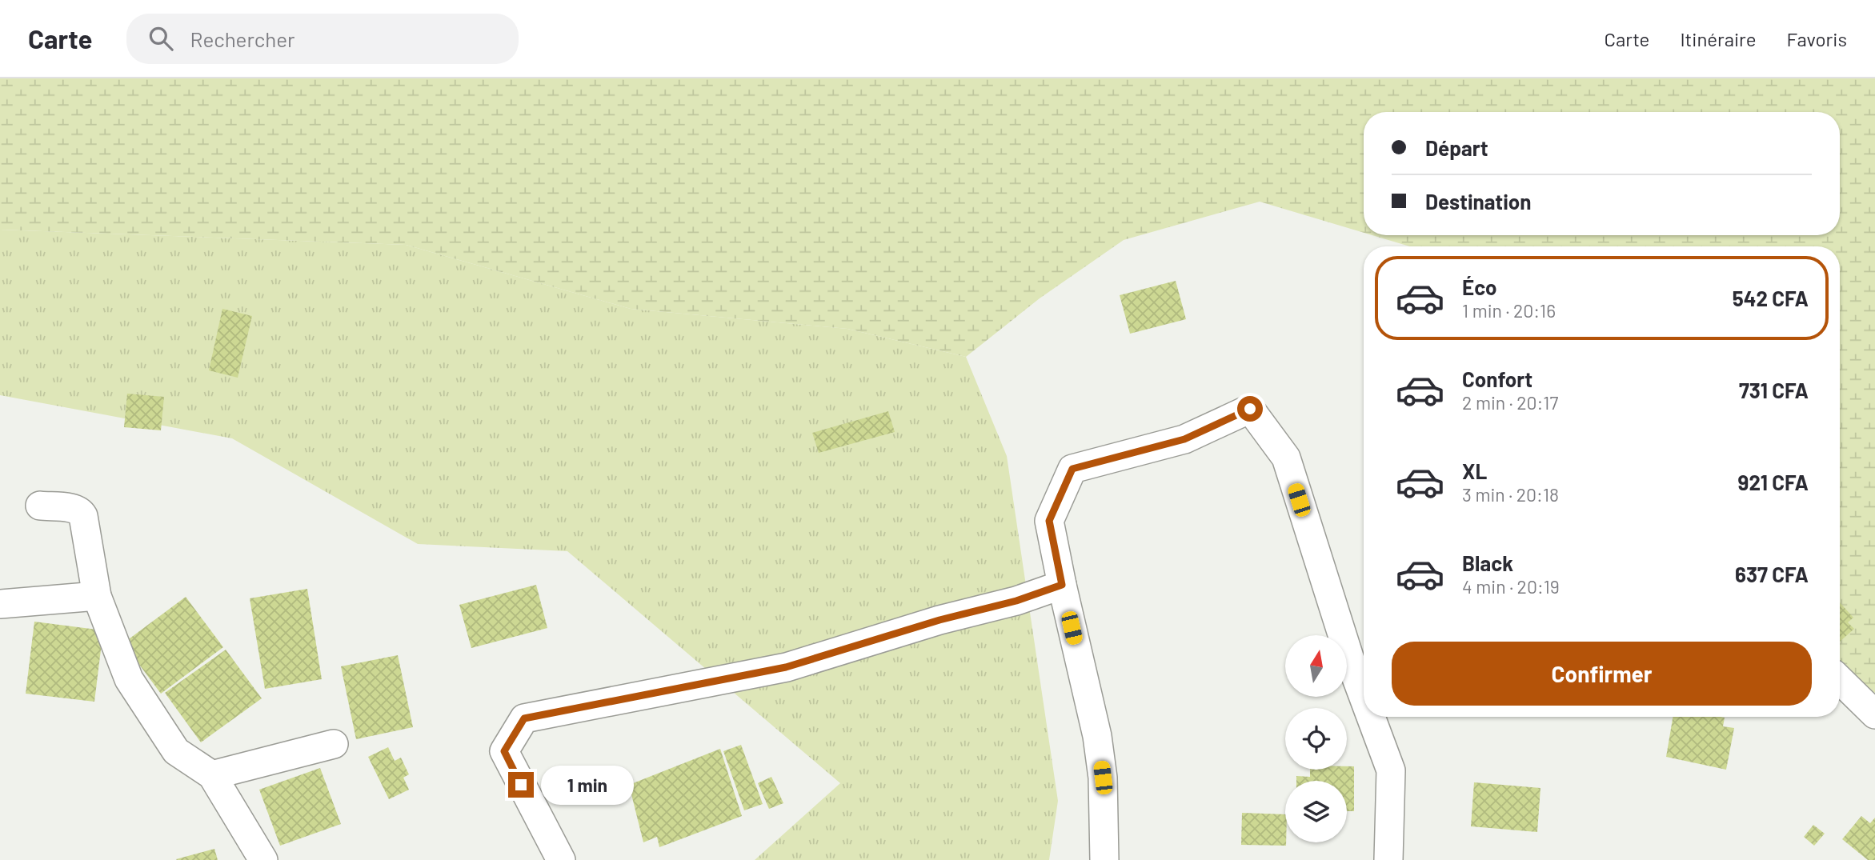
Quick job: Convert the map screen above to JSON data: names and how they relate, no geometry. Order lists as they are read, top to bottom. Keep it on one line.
{"north":"top","page":{"header":"Carte","search":"Rechercher","nav":["Carte","Itinéraire","Favoris"],"banner":["Départ","Destination"],"list":[{"name":"Éco","note":"1 min · 20:16","value":"542 CFA"},{"name":"Confort","note":"2 min · 20:17","value":"731 CFA"},{"name":"XL","note":"3 min · 20:18","value":"921 CFA"},{"name":"Black","note":"4 min · 20:19","value":"637 CFA"}],"buttons":"Confirmer","bubble":"1 min"}}
